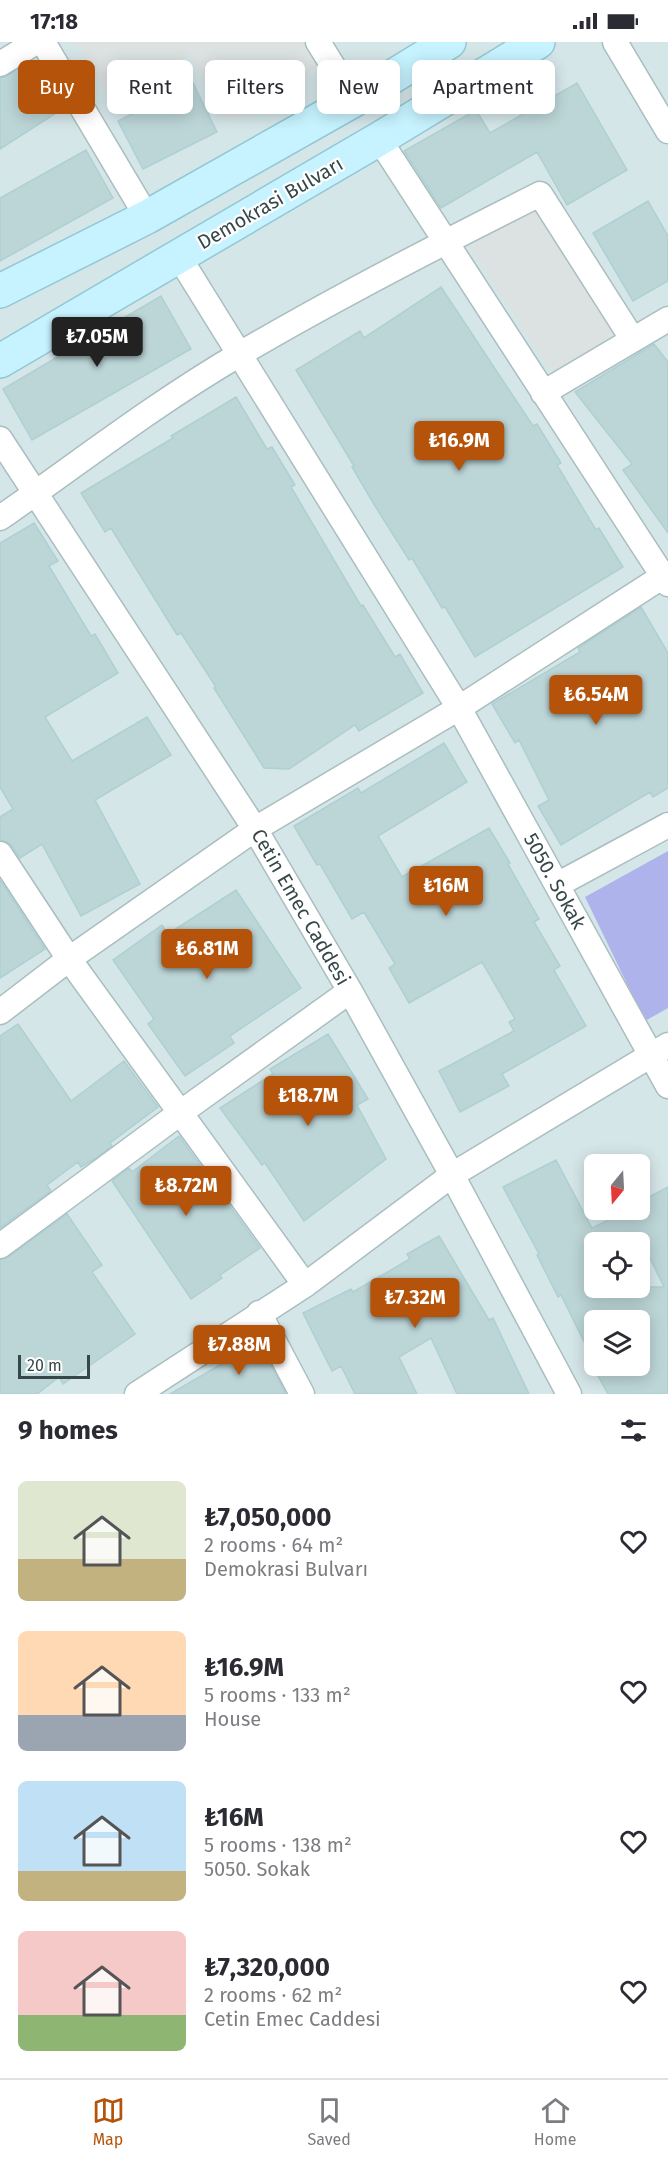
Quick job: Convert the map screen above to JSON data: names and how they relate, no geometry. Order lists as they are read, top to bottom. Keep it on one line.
{"streets":{"main road":["Demokrasi Bulvarı"],"street":["5050. Sokak","Cetin Emec Caddesi"]},"crossings":[["Demokrasi Bulvarı","5050. Sokak"]],"scale_bar":"20 m","north":"bottom","page":{"status":"17:18","chip":["Buy","Rent","Filters","New","Apartment"],"price":["₺7.05M","₺16.9M","₺6.54M","₺16M","₺6.81M","₺18.7M","₺8.72M","₺7.32M","₺7.88M"],"scale":"20 m","heading":"9 homes","list":[{"name":"₺7,050,000","note":"2 rooms · 64 m² · Demokrasi Bulvarı"},{"name":"₺16.9M","note":"5 rooms · 133 m² · House"},{"name":"₺16M","note":"5 rooms · 138 m² · 5050. Sokak"},{"name":"₺7,320,000","note":"2 rooms · 62 m² · Cetin Emec Caddesi"}],"tabs":["Map","Saved","Home"]}}
